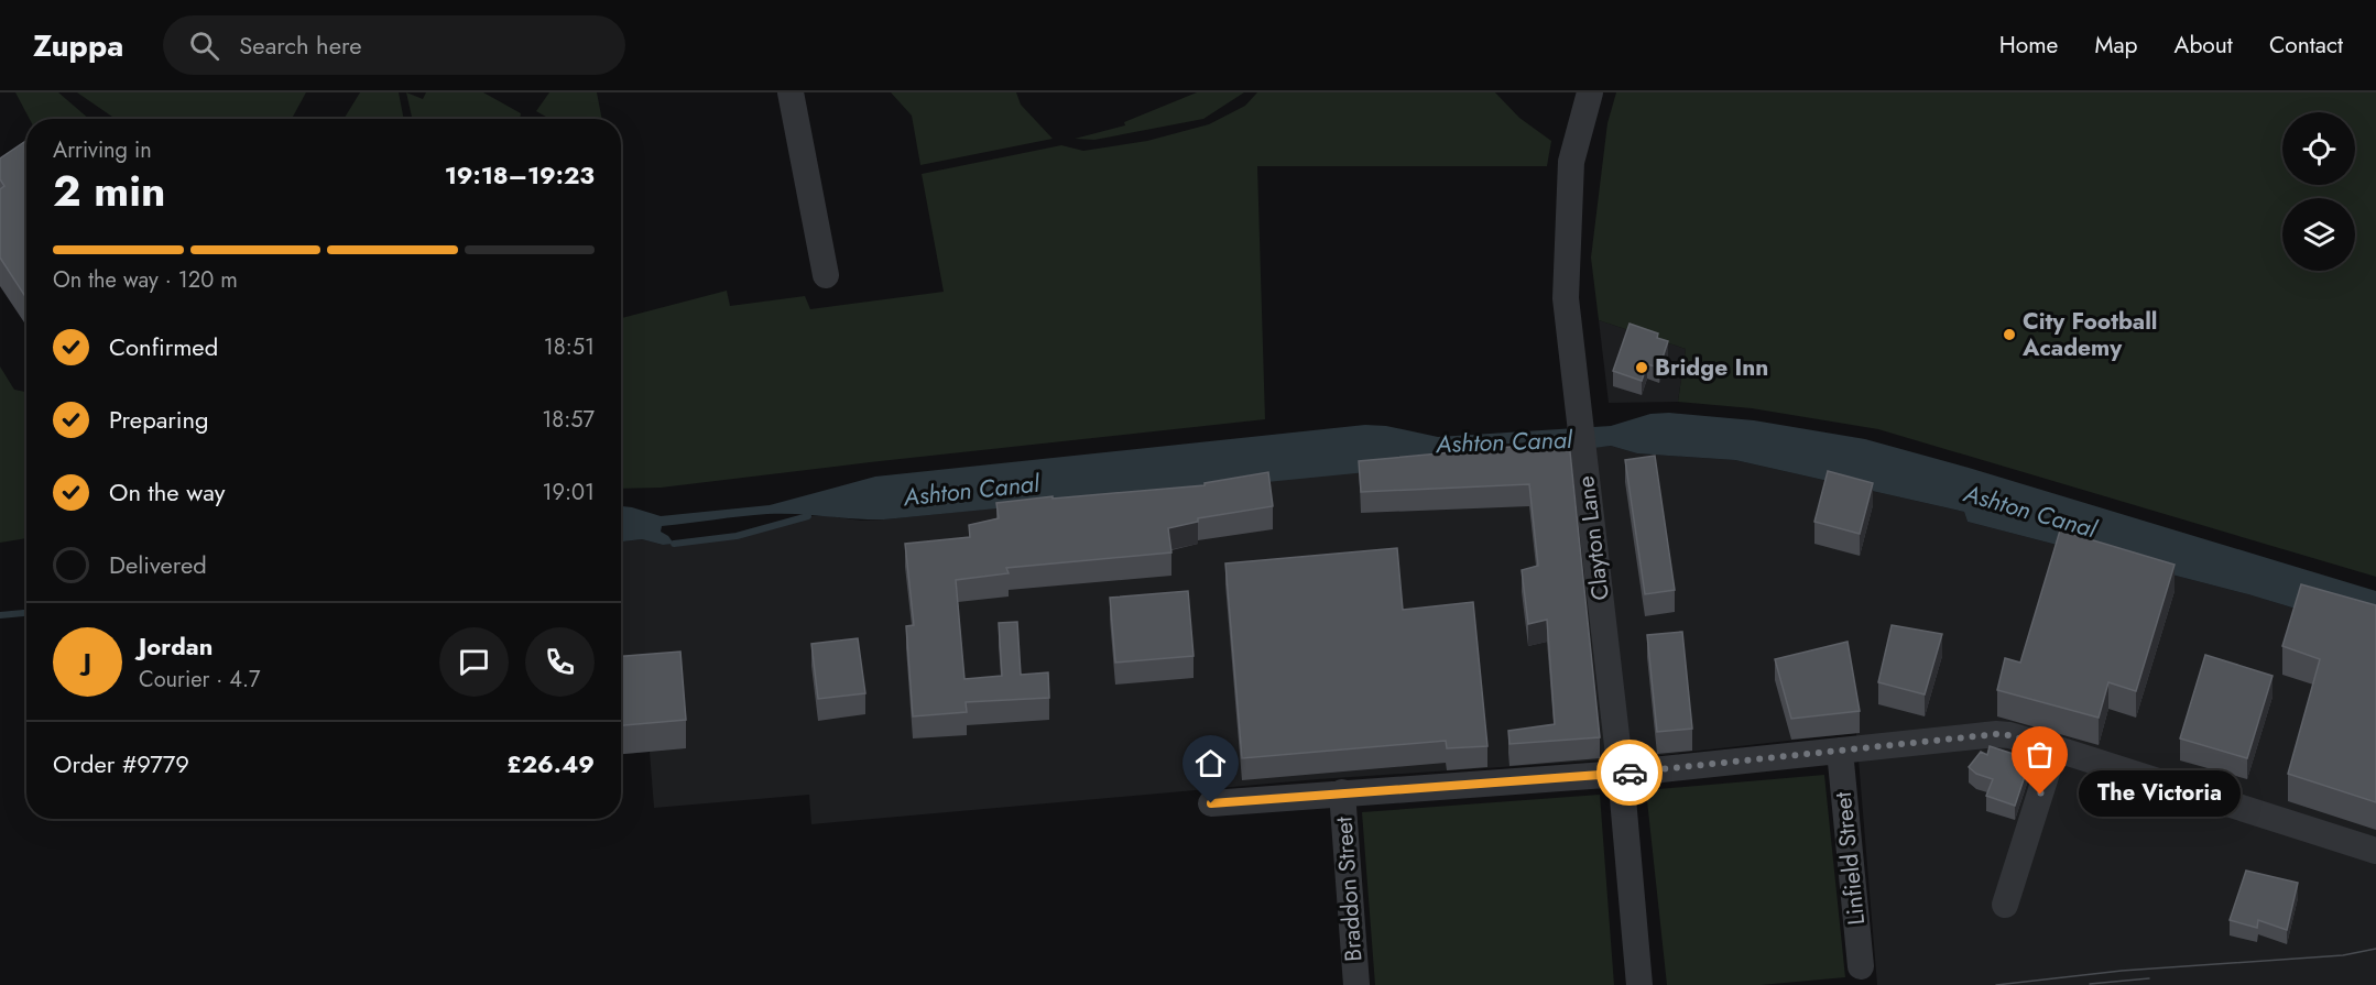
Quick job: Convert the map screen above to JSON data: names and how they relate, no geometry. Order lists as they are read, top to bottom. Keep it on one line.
{"streets":{"street":["Clayton Lane","Linfield Street","Braddon Street"]},"water":["Ashton Canal"],"places":["City Football Academy","Bridge Inn","The Victoria"],"page":{"header":"Zuppa","search":"Search here","nav":["Home","Map","About","Contact"],"heading":["2 min","Arriving in","19:18–19:23"],"panel":["Jordan","Courier · 4.7","Order #9779","£26.49"],"bar":"On the way · 120 m","list":[["Confirmed","18:51"],["Preparing","18:57"],["On the way","19:01"],"Delivered"],"round":"J","bubble":"The Victoria"}}
